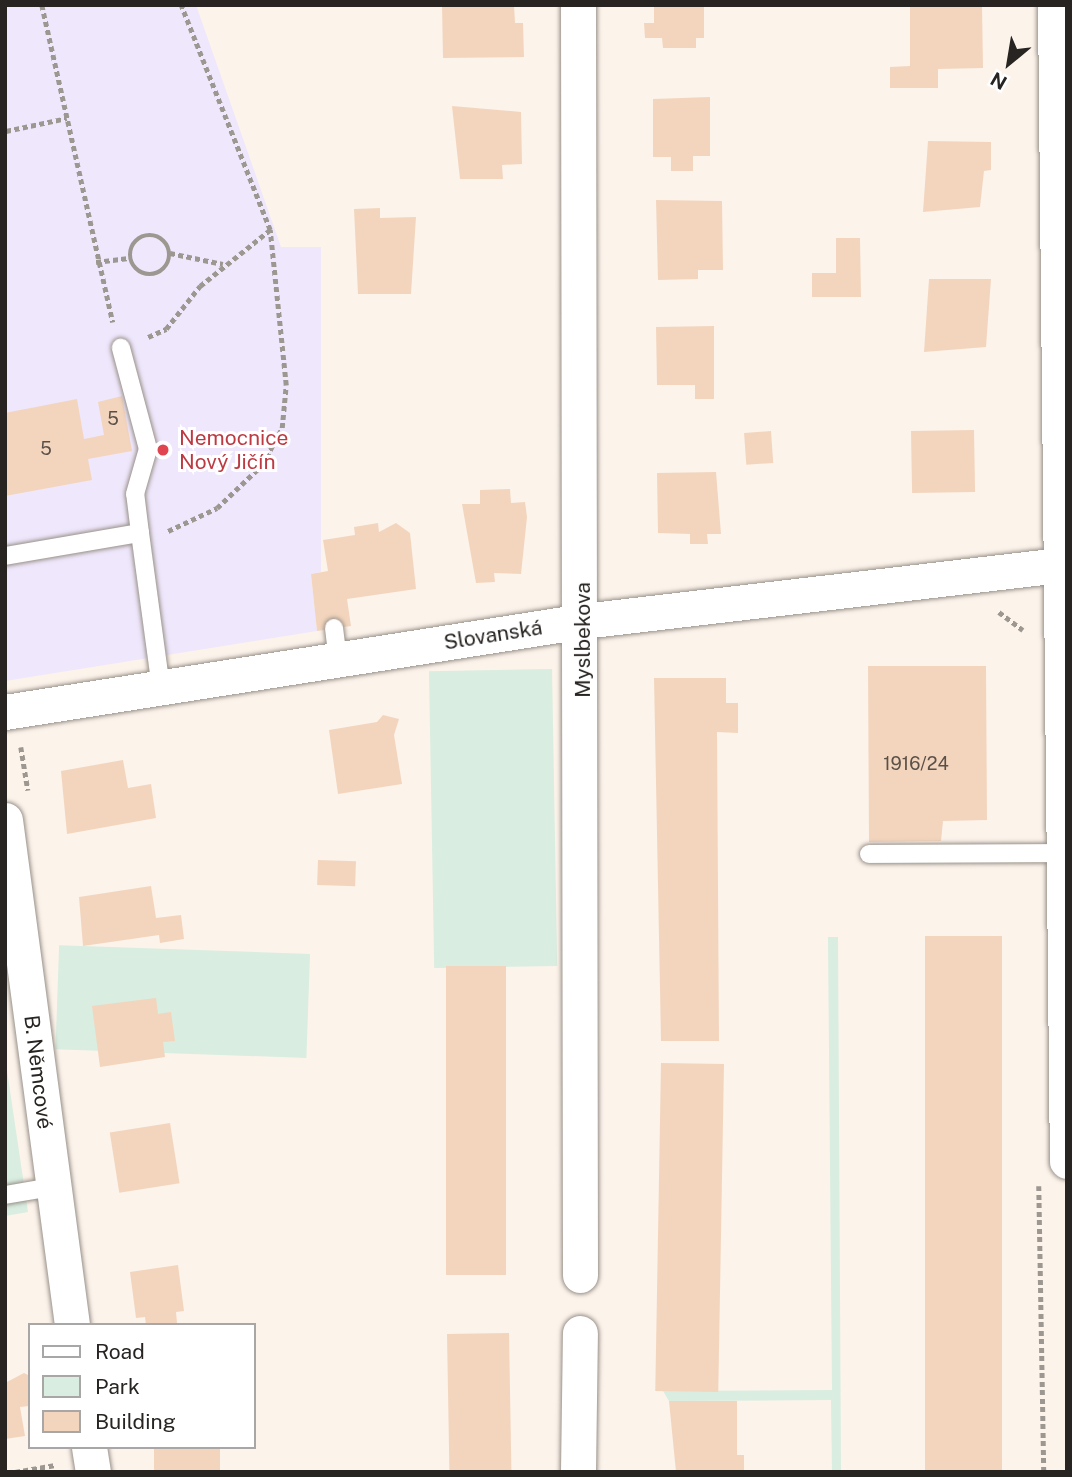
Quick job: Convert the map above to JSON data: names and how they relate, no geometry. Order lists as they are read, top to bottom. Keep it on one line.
{"streets":{"street":["Slovanská","Myslbekova","B. Němcové"]},"crossings":[["Slovanská","Myslbekova"]],"places":["Nemocnice Nový Jičín"],"house_numbers":["5","5","1916/24"],"legend":["Road","Park","Building"],"north":"bottom left"}
